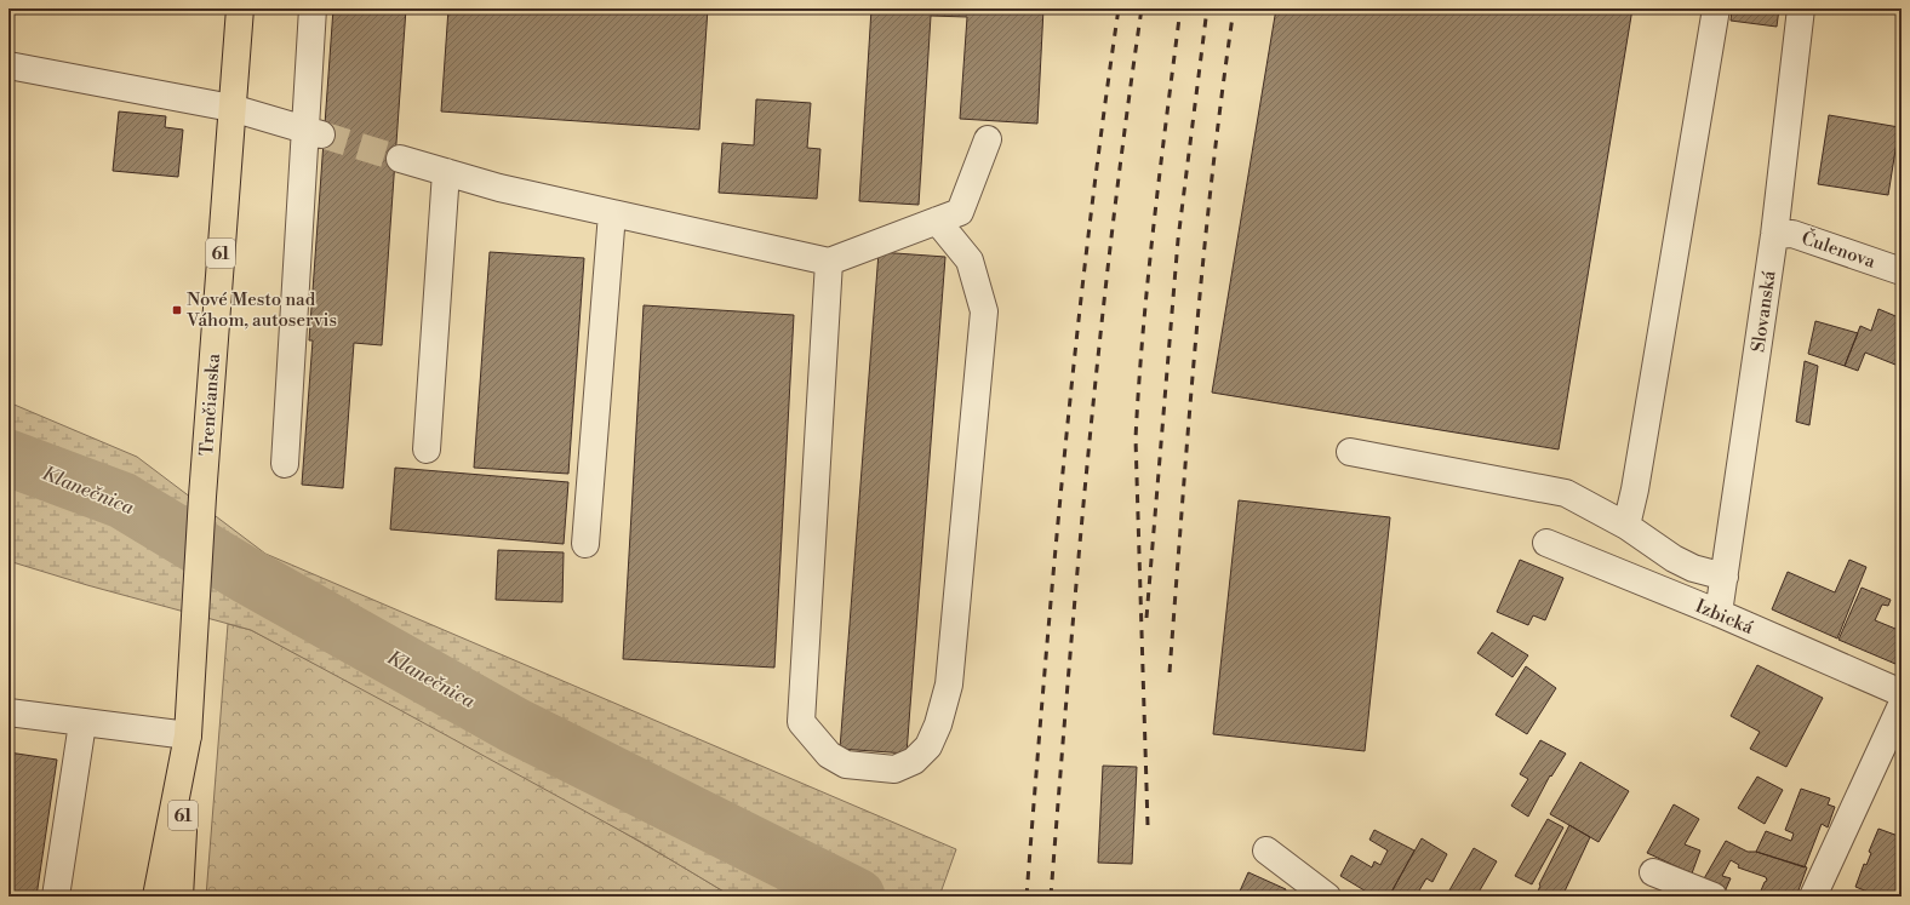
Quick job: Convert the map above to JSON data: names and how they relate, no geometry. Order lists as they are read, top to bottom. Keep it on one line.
{"streets":{"main road":["61","Trenčianska"],"street":["Čulenova","Slovanská","Izbická"]},"crossings":[["Čulenova","Slovanská"],["61","Trenčianska"],["Slovanská","Izbická"]],"water":["Klanečnica"],"places":{"transit":["Nové Mesto nad Váhom, autoservis"]}}
